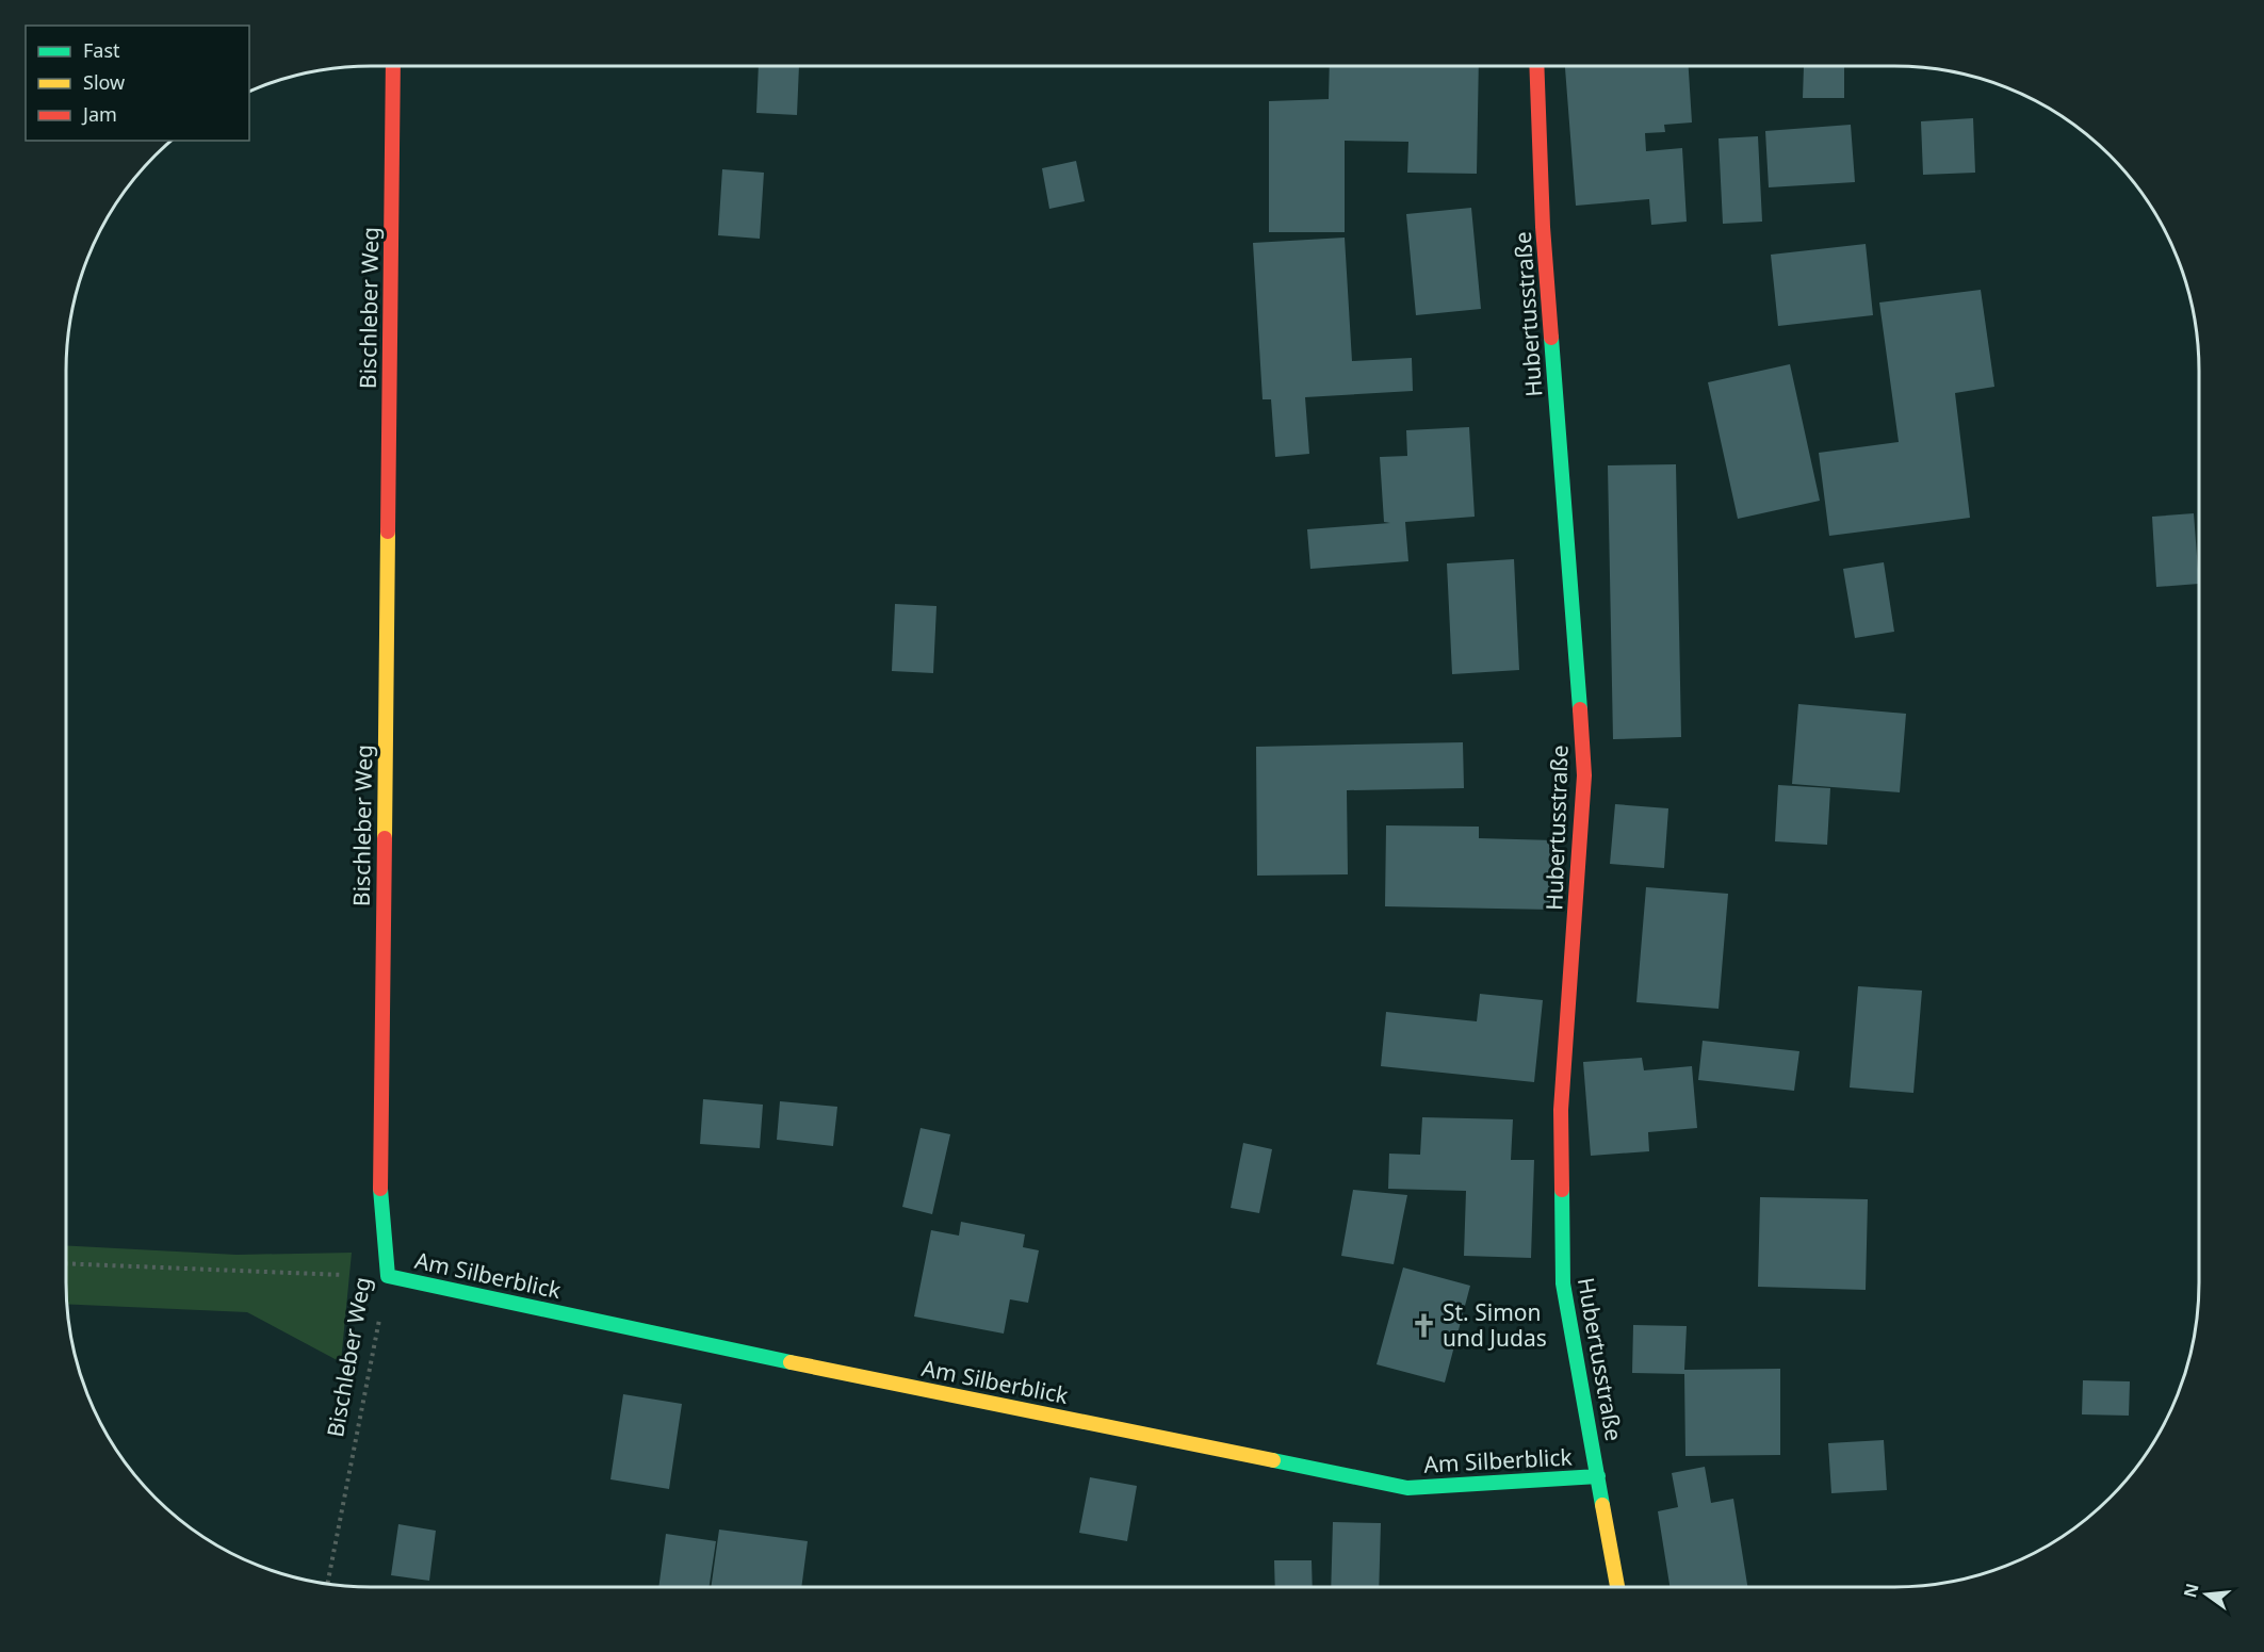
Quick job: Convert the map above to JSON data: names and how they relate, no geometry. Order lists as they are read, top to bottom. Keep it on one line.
{"streets":{"street":["Bischleber Weg","Hubertusstraße","Am Silberblick"]},"crossings":[["Bischleber Weg","Am Silberblick"],["Hubertusstraße","Am Silberblick"]],"places":{"church":["St. Simon und Judas"]},"legend":["Fast","Slow","Jam"],"north":"left"}
